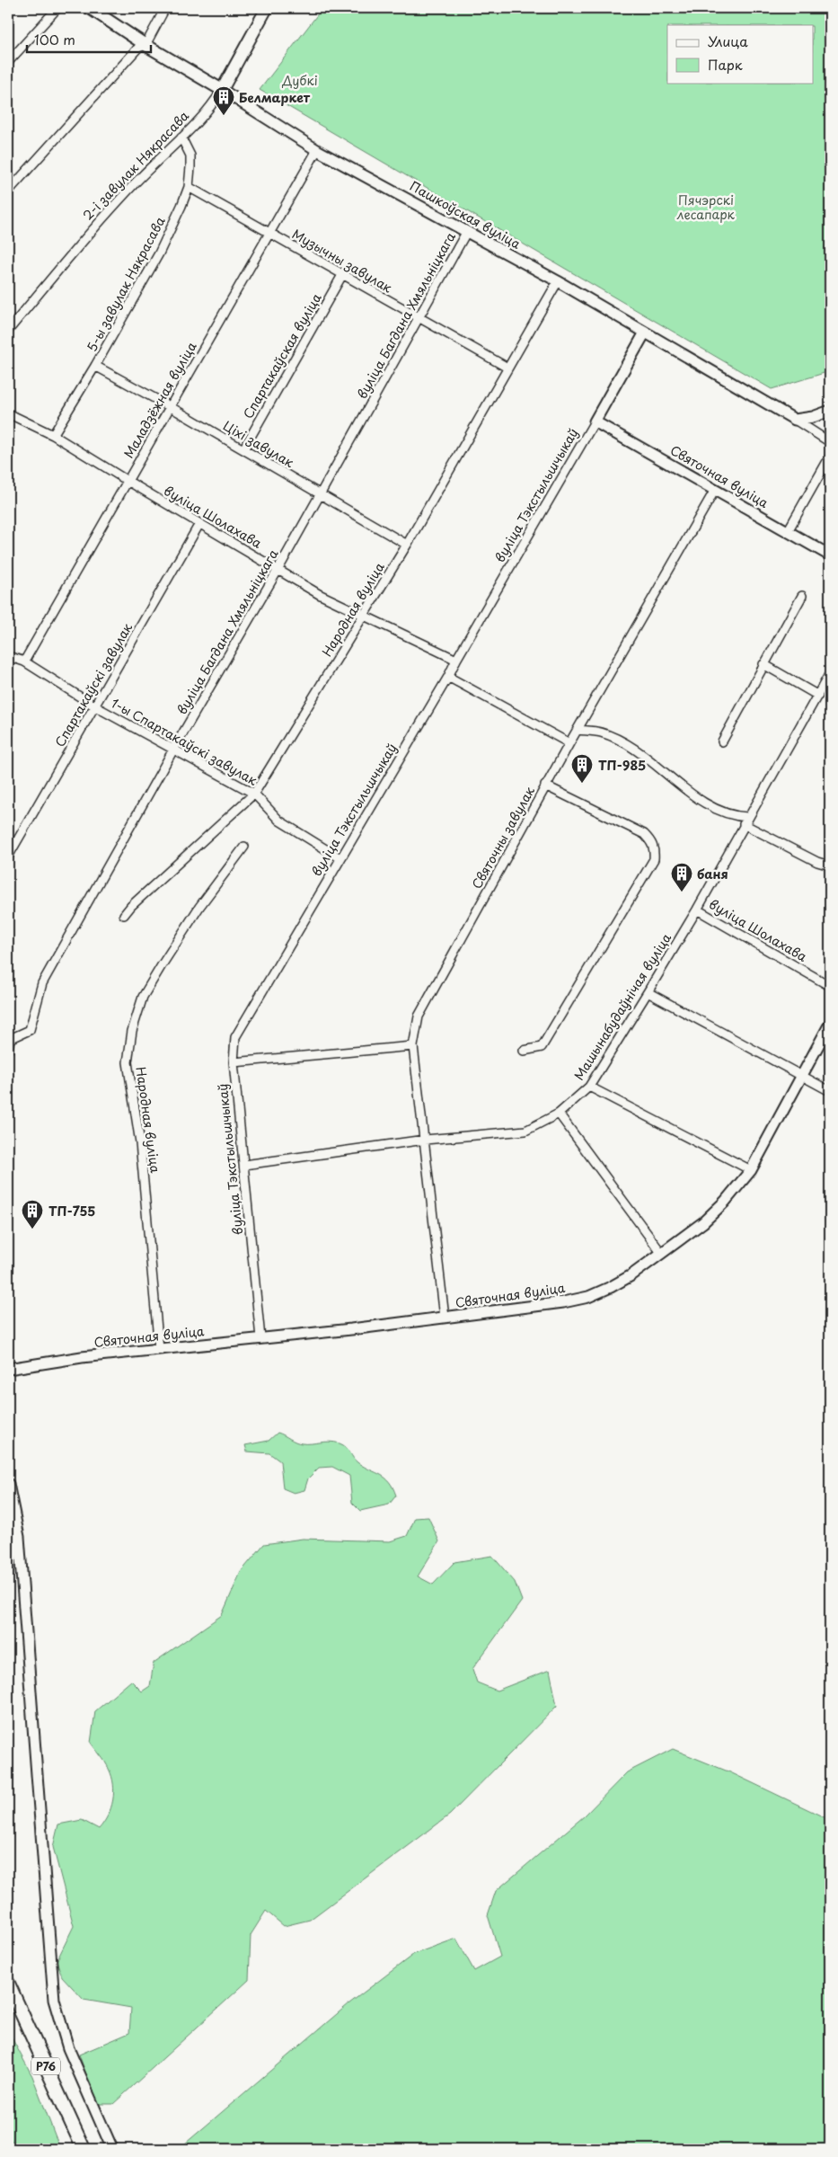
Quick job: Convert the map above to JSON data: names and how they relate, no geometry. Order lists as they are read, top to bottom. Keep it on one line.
{"streets":{"main road":["2-і завулак Някрасава","Пашкоўская вуліца","Р76"],"street":["Музычны завулак","5-ы завулак Някрасава","вуліца Багдана Хмяльніцкага","Спартакаўская вуліца","Маладзёжная вуліца","Ціхі завулак","Святочная вуліца","вуліца Тэкстыльшчыкаў","вуліца Шолахава","Народная вуліца","Спартакаўскі завулак","1-ы Спартакаўскі завулак","Святочны завулак","Машынабудаўнічая вуліца"]},"crossings":[["2-і завулак Някрасава","Пашкоўская вуліца"],["2-і завулак Някрасава","5-ы завулак Някрасава"],["Пашкоўская вуліца","вуліца Багдана Хмяльніцкага"],["Пашкоўская вуліца","Маладзёжная вуліца"],["Пашкоўская вуліца","вуліца Тэкстыльшчыкаў"],["Пашкоўская вуліца","Народная вуліца"],["Музычны завулак","5-ы завулак Някрасава"],["Музычны завулак","вуліца Багдана Хмяльніцкага"],["Музычны завулак","Спартакаўская вуліца"],["Музычны завулак","Маладзёжная вуліца"],["Музычны завулак","Народная вуліца"],["5-ы завулак Някрасава","Ціхі завулак"],["5-ы завулак Някрасава","вуліца Шолахава"],["вуліца Багдана Хмяльніцкага","Ціхі завулак"],["вуліца Багдана Хмяльніцкага","вуліца Шолахава"],["вуліца Багдана Хмяльніцкага","1-ы Спартакаўскі завулак"],["Спартакаўская вуліца","Ціхі завулак"],["Маладзёжная вуліца","Ціхі завулак"],["Маладзёжная вуліца","вуліца Шолахава"],["Маладзёжная вуліца","1-ы Спартакаўскі завулак"],["Ціхі завулак","Народная вуліца"],["Святочная вуліца","вуліца Тэкстыльшчыкаў"],["Святочная вуліца","Народная вуліца"],["Святочная вуліца","Святочны завулак"],["вуліца Тэкстыльшчыкаў","вуліца Шолахава"],["вуліца Тэкстыльшчыкаў","1-ы Спартакаўскі завулак"],["вуліца Тэкстыльшчыкаў","Машынабудаўнічая вуліца"],["вуліца Шолахава","Народная вуліца"],["вуліца Шолахава","Спартакаўскі завулак"],["вуліца Шолахава","Машынабудаўнічая вуліца"],["Народная вуліца","1-ы Спартакаўскі завулак"],["Спартакаўскі завулак","1-ы Спартакаўскі завулак"],["Святочны завулак","Машынабудаўнічая вуліца"]],"parks":["Дубкі","Пячэрскі лесапарк"],"places":{"building":["Белмаркет","ТП-985","баня","ТП-755"]},"legend":["Улица","Парк"],"scale_bar":"100 m"}
